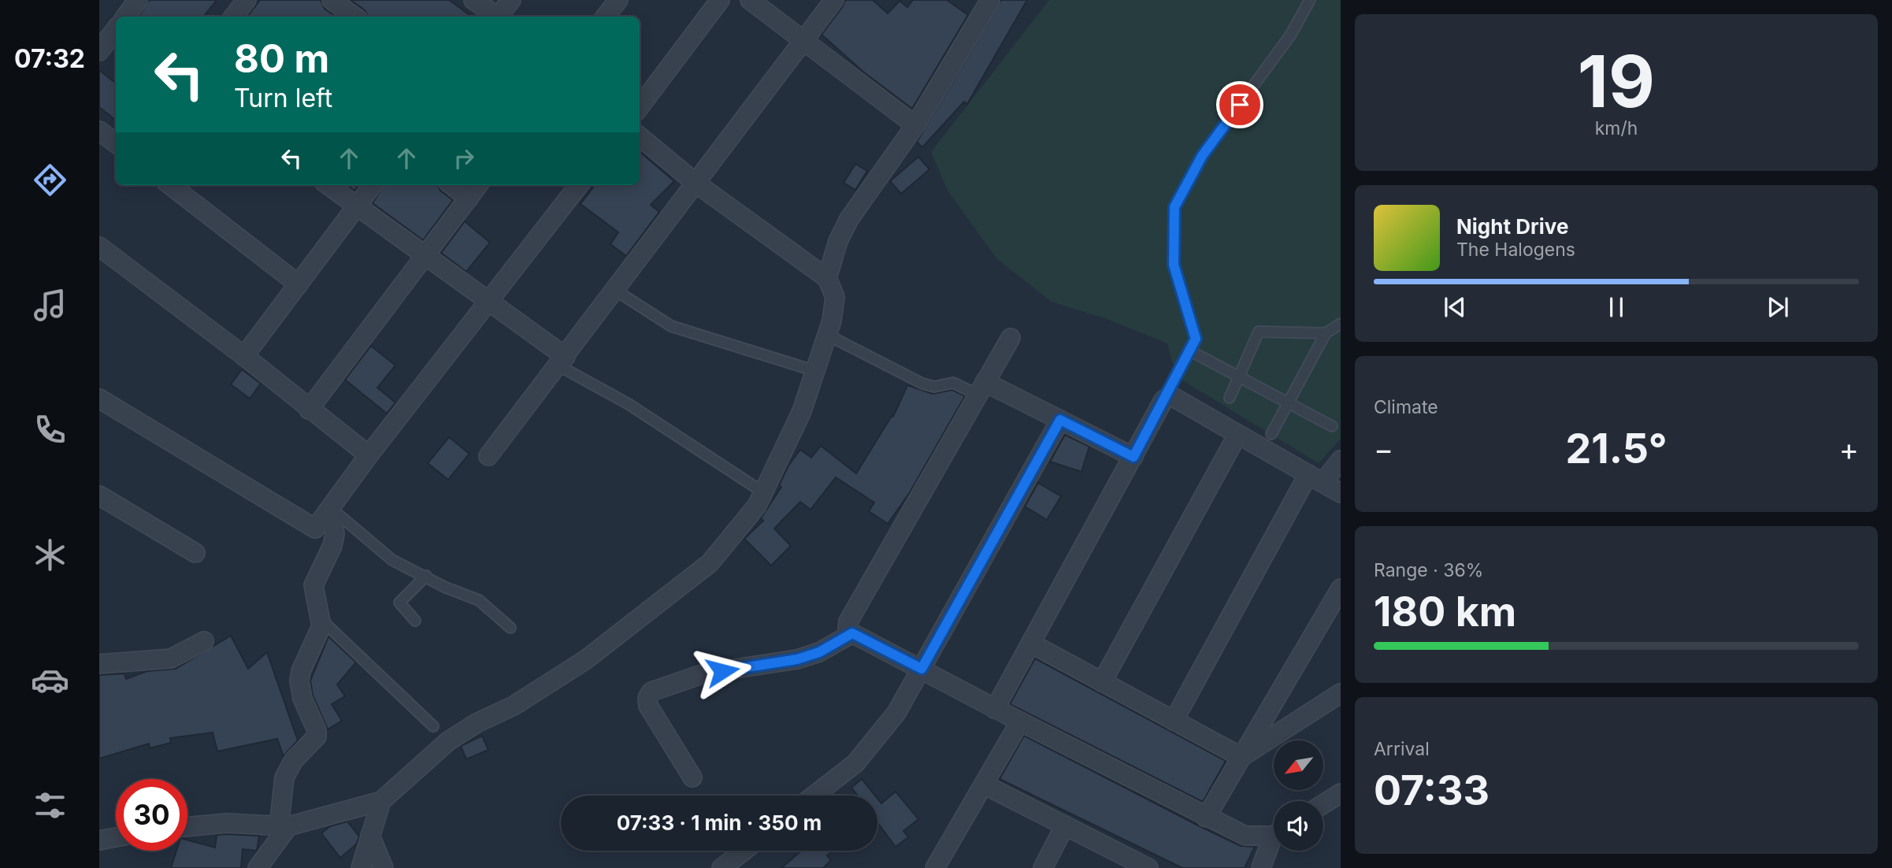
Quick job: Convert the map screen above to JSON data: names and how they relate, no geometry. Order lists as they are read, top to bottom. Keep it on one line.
{"north":"bottom left","page":{"tabs":"07:32","tile":[["19","km/h"],"Climate",["Range · 36%","180 km"],["Arrival","07:33"]],"turn":["80 m","Turn left"],"song":["Night Drive","The Halogens"],"heat":["−","21.5°","+"],"limit":"30","trip":"07:33 · 1 min · 350 m"}}
